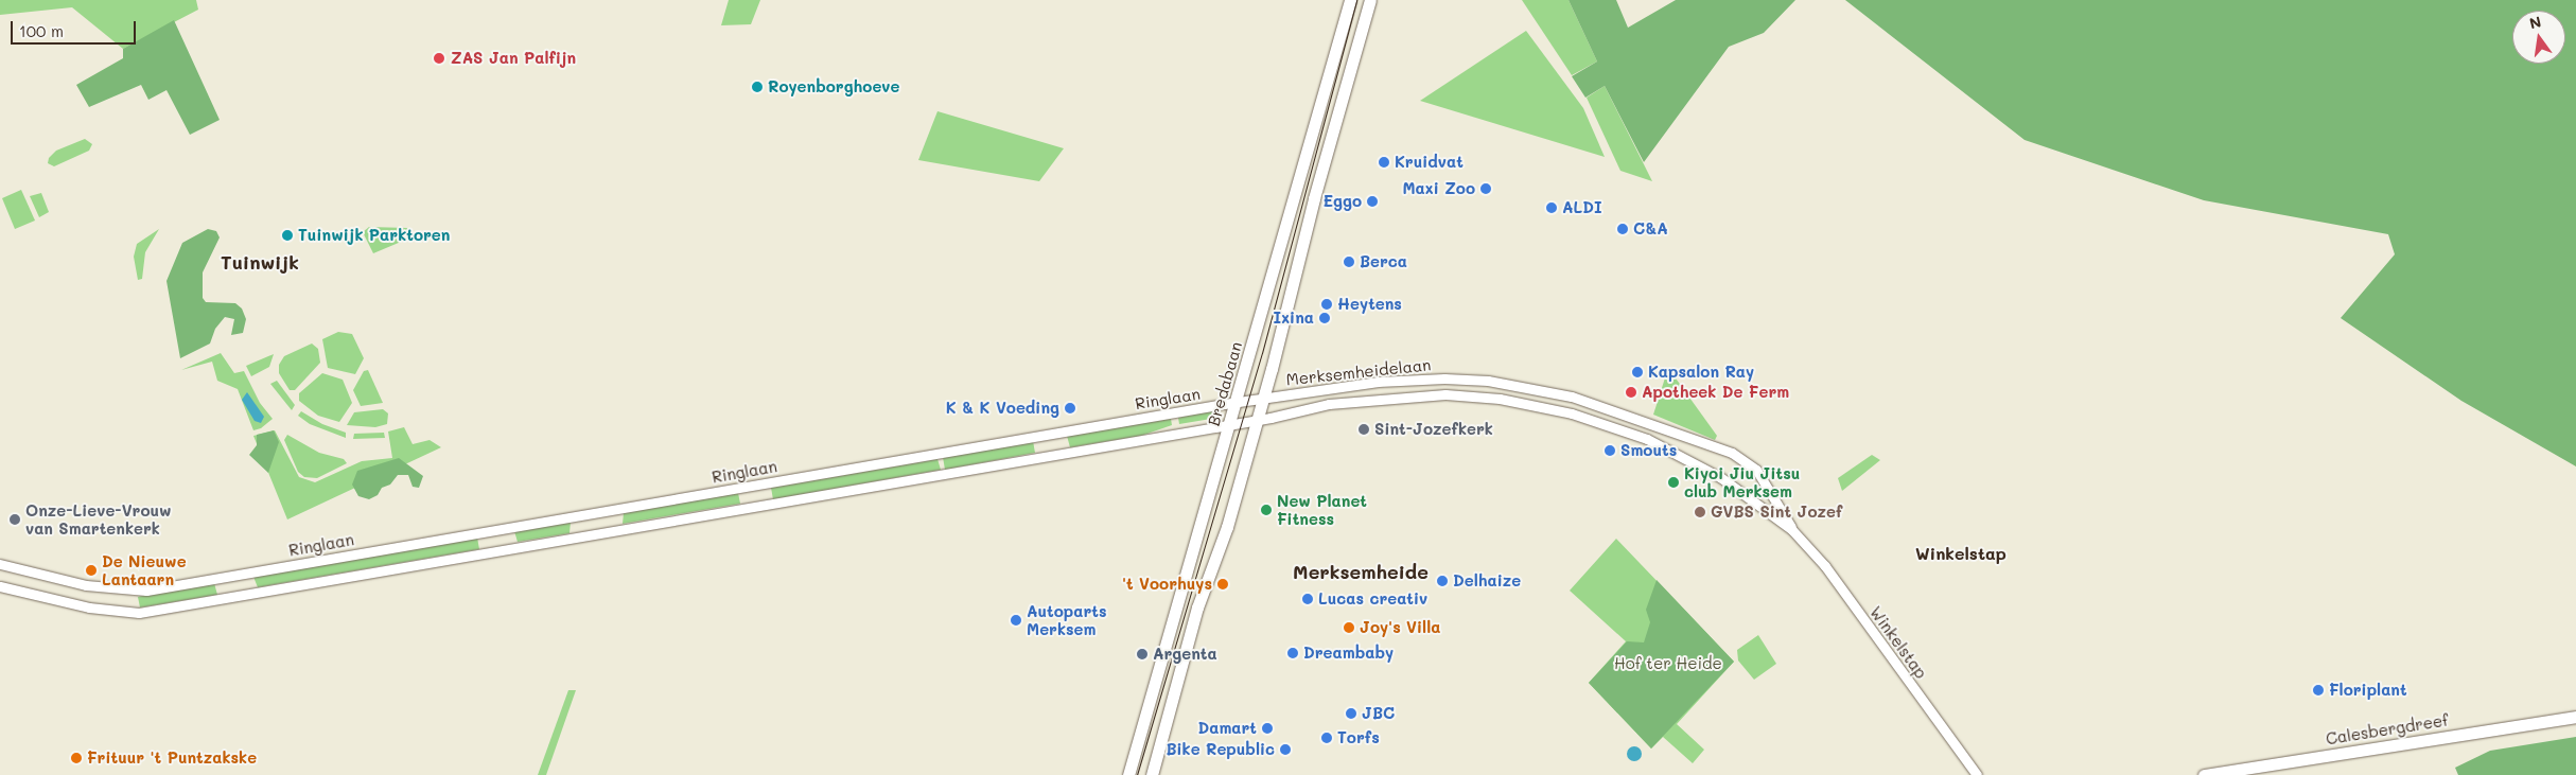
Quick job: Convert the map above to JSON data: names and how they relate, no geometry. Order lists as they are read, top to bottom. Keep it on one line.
{"streets":{"main road":["Bredabaan","Calesbergdreef"],"street":["Merksemheidelaan","Ringlaan","Winkelstap"]},"crossings":[["Merksemheidelaan","Bredabaan"],["Merksemheidelaan","Ringlaan"],["Merksemheidelaan","Winkelstap"],["Bredabaan","Ringlaan"]],"districts":["Tuinwijk","Winkelstap","Merksemheide"],"parks":["Hof ter Heide"],"places":["ZAS Jan Palfijn","Royenborghoeve","Kruidvat","Maxi Zoo","Eggo","ALDI","C&A","Tuinwijk Parktoren","Berca","Heytens","Ixina","Kapsalon Ray","Apotheek De Ferm","K & K Voeding","Sint-Jozefkerk","Smouts","Kiyoi Jiu Jitsu club Merksem","New Planet Fitness","GVBS Sint Jozef","Onze-Lieve-Vrouw van Smartenkerk","De Nieuwe Lantaarn","Delhaize","'t Voorhuys","Lucas creativ","Autoparts Merksem","Joy's Villa","Dreambaby","Argenta","Floriplant","JBC","Damart","Torfs","Bike Republic","Frituur 't Puntzakske"],"scale_bar":"100 m","north":"top"}
